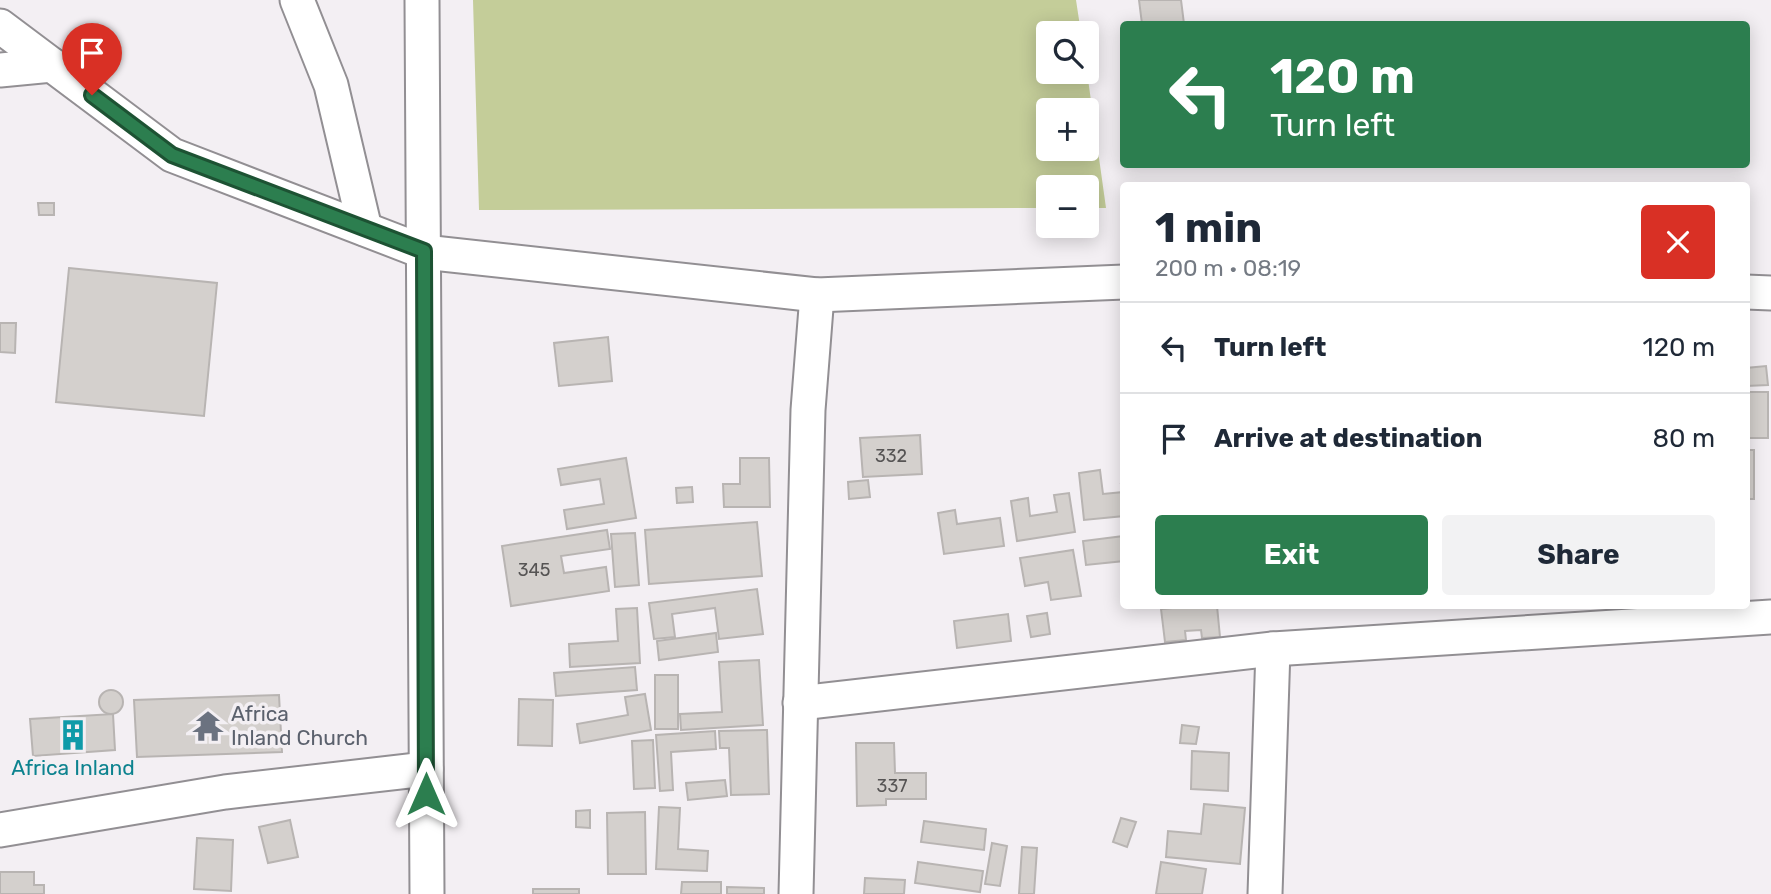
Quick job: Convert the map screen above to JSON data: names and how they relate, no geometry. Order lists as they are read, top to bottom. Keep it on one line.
{"places":{"temple":["Africa Inland Church"],"building":["Africa Inland"]},"house_numbers":["332","345","337"],"page":{"map_buttons":["+","−"],"turn":["120 m","Turn left"],"heading":["1 min","200 m · 08:19"],"list":[{"name":"Turn left","value":"120 m"},{"name":"Arrive at destination","value":"80 m"}],"buttons":["Exit","Share"]}}
